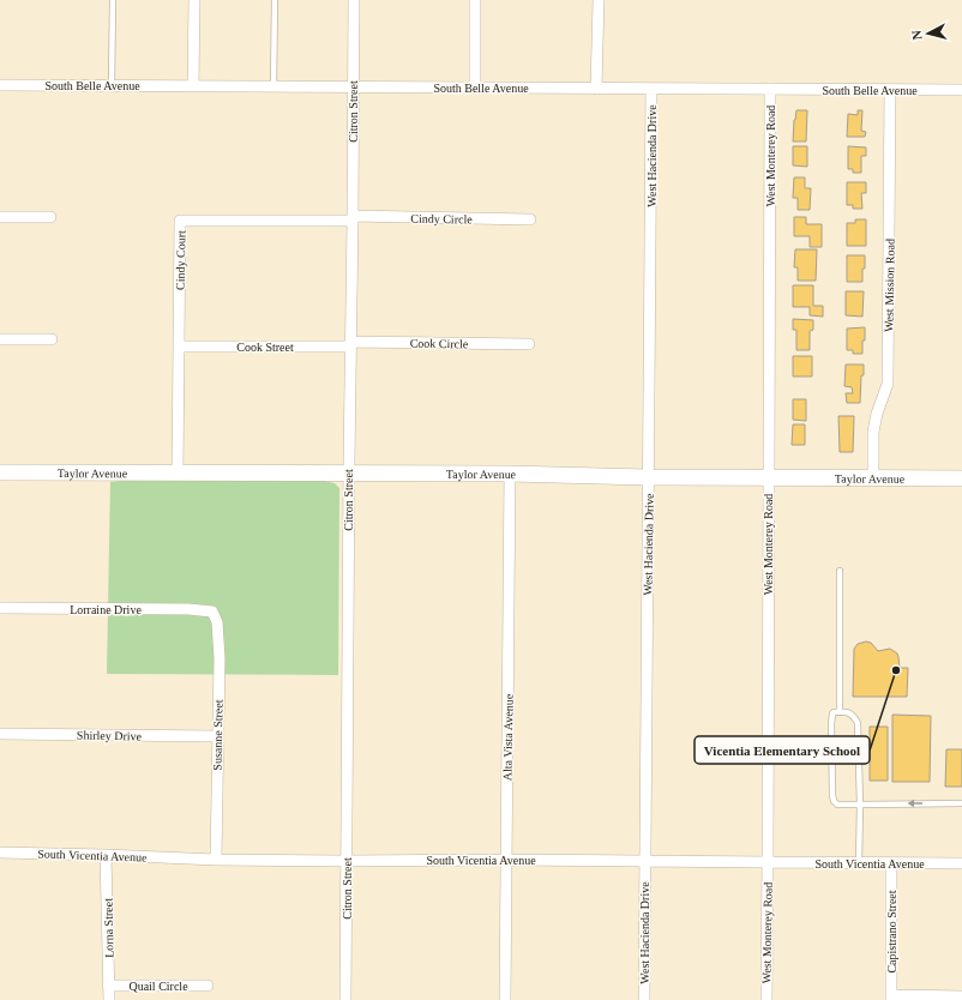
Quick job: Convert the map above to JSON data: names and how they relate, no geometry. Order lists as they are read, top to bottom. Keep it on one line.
{"streets":{"street":["South Belle Avenue","Citron Street","West Hacienda Drive","West Monterey Road","Cindy Circle","Cindy Court","West Mission Road","Cook Circle","Cook Street","Taylor Avenue","Lorraine Drive","Shirley Drive","Susanne Street","Alta Vista Avenue","South Vicentia Avenue","Lorna Street","Capistrano Street","Quail Circle"]},"crossings":[["South Belle Avenue","Citron Street"],["South Belle Avenue","West Hacienda Drive"],["South Belle Avenue","West Monterey Road"],["South Belle Avenue","West Mission Road"],["Citron Street","Cindy Circle"],["Citron Street","Cindy Court"],["Citron Street","Cook Circle"],["Citron Street","Cook Street"],["Citron Street","Taylor Avenue"],["Citron Street","South Vicentia Avenue"],["West Hacienda Drive","Taylor Avenue"],["West Hacienda Drive","South Vicentia Avenue"],["West Monterey Road","Taylor Avenue"],["West Monterey Road","South Vicentia Avenue"],["Cindy Circle","Cindy Court"],["Cindy Court","Cook Street"],["Cindy Court","Taylor Avenue"],["West Mission Road","Taylor Avenue"],["Cook Circle","Cook Street"],["Taylor Avenue","Alta Vista Avenue"],["Lorraine Drive","Susanne Street"],["Shirley Drive","Susanne Street"],["Susanne Street","South Vicentia Avenue"],["Alta Vista Avenue","South Vicentia Avenue"],["South Vicentia Avenue","Lorna Street"],["South Vicentia Avenue","Capistrano Street"],["Lorna Street","Quail Circle"]],"places":["Vicentia Elementary School"],"north":"left"}
